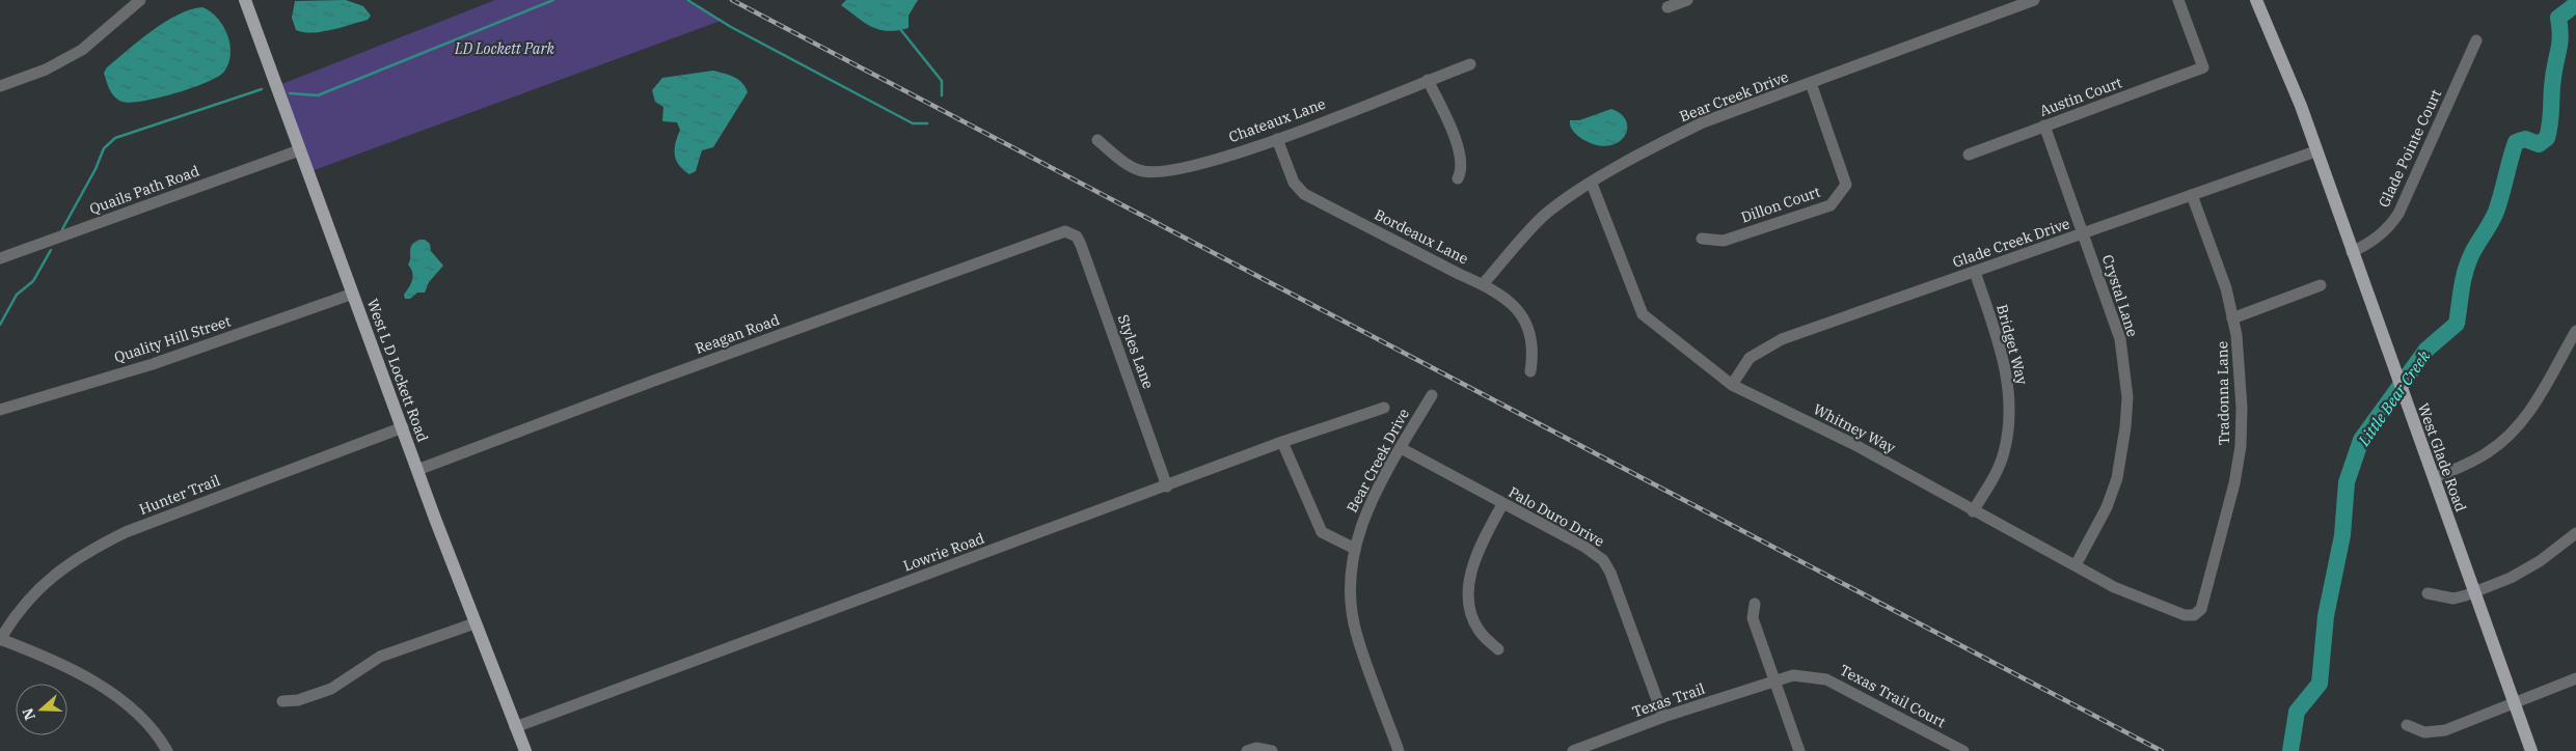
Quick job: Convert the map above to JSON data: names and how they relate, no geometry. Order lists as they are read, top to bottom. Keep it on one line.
{"streets":{"main road":["West L D Lockett Road","West Glade Road"],"street":["Bear Creek Drive","Austin Court","Chateaux Lane","Glade Pointe Court","Quails Path Road","Dillon Court","Bordeaux Lane","Glade Creek Drive","Crystal Lane","Reagan Road","Quality Hill Street","Bridget Way","Styles Lane","Tradonna Lane","Whitney Way","Hunter Trail","Palo Duro Drive","Lowrie Road","Texas Trail Court","Texas Trail"]},"crossings":[["Bear Creek Drive","Dillon Court"],["Bear Creek Drive","Bordeaux Lane"],["Bear Creek Drive","Whitney Way"],["Bear Creek Drive","Palo Duro Drive"],["Austin Court","Crystal Lane"],["Chateaux Lane","Bordeaux Lane"],["Glade Pointe Court","West Glade Road"],["Quails Path Road","West L D Lockett Road"],["Glade Creek Drive","Crystal Lane"],["Glade Creek Drive","Bridget Way"],["Glade Creek Drive","Tradonna Lane"],["Glade Creek Drive","Whitney Way"],["Glade Creek Drive","West Glade Road"],["Crystal Lane","Whitney Way"],["Reagan Road","Styles Lane"],["Reagan Road","West L D Lockett Road"],["Quality Hill Street","West L D Lockett Road"],["Bridget Way","Whitney Way"],["Styles Lane","Lowrie Road"],["West L D Lockett Road","Hunter Trail"],["West L D Lockett Road","Lowrie Road"],["Tradonna Lane","Whitney Way"],["Palo Duro Drive","Texas Trail"],["Texas Trail Court","Texas Trail"]],"water":["Little Bear Creek"],"parks":["LD Lockett Park"],"north":"left"}
